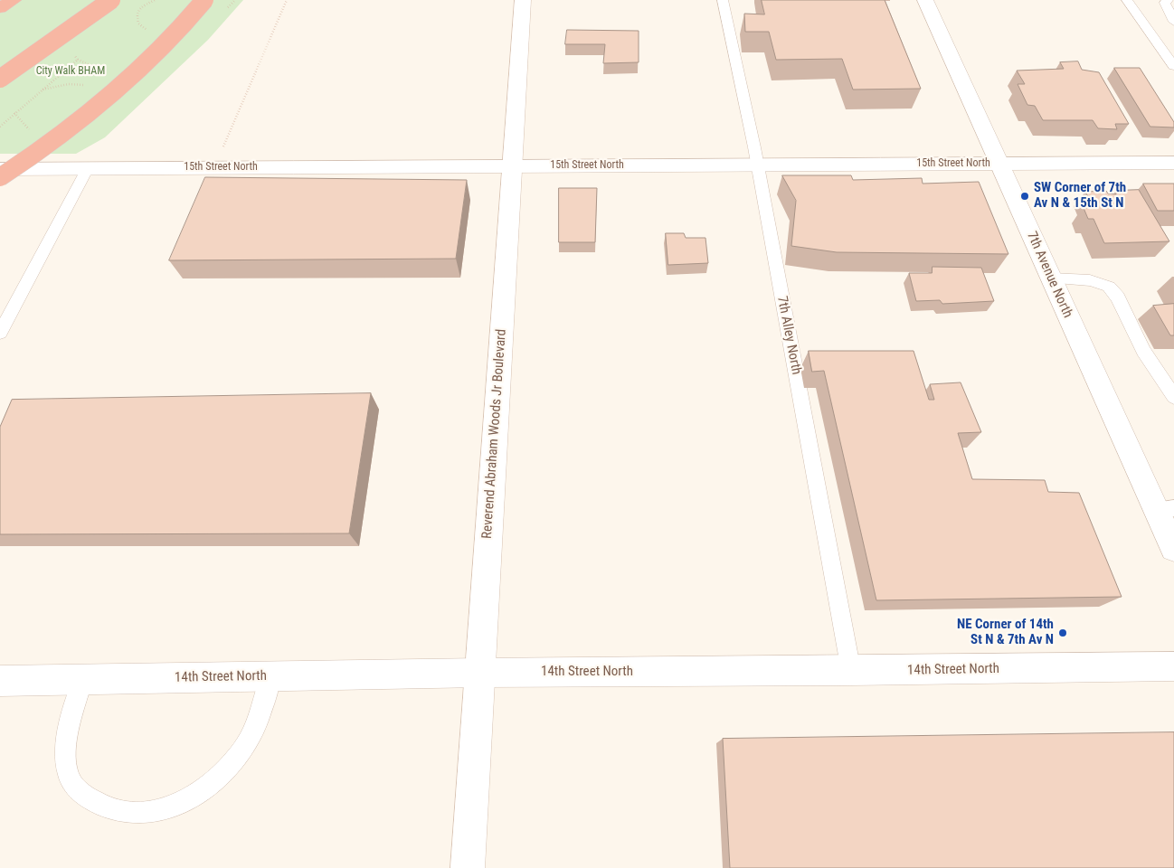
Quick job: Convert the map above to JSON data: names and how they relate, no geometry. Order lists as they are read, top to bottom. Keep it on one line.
{"streets":{"street":["15th Street North","7th Avenue North","Reverend Abraham Woods Jr Boulevard","14th Street North"],"lane":["7th Alley North"]},"crossings":[["15th Street North","7th Avenue North"],["15th Street North","7th Alley North"],["15th Street North","Reverend Abraham Woods Jr Boulevard"],["7th Alley North","14th Street North"],["Reverend Abraham Woods Jr Boulevard","14th Street North"]],"parks":["City Walk BHAM"],"places":["SW Corner of 7th Av N & 15th St N","NE Corner of 14th St N & 7th Av N"]}
